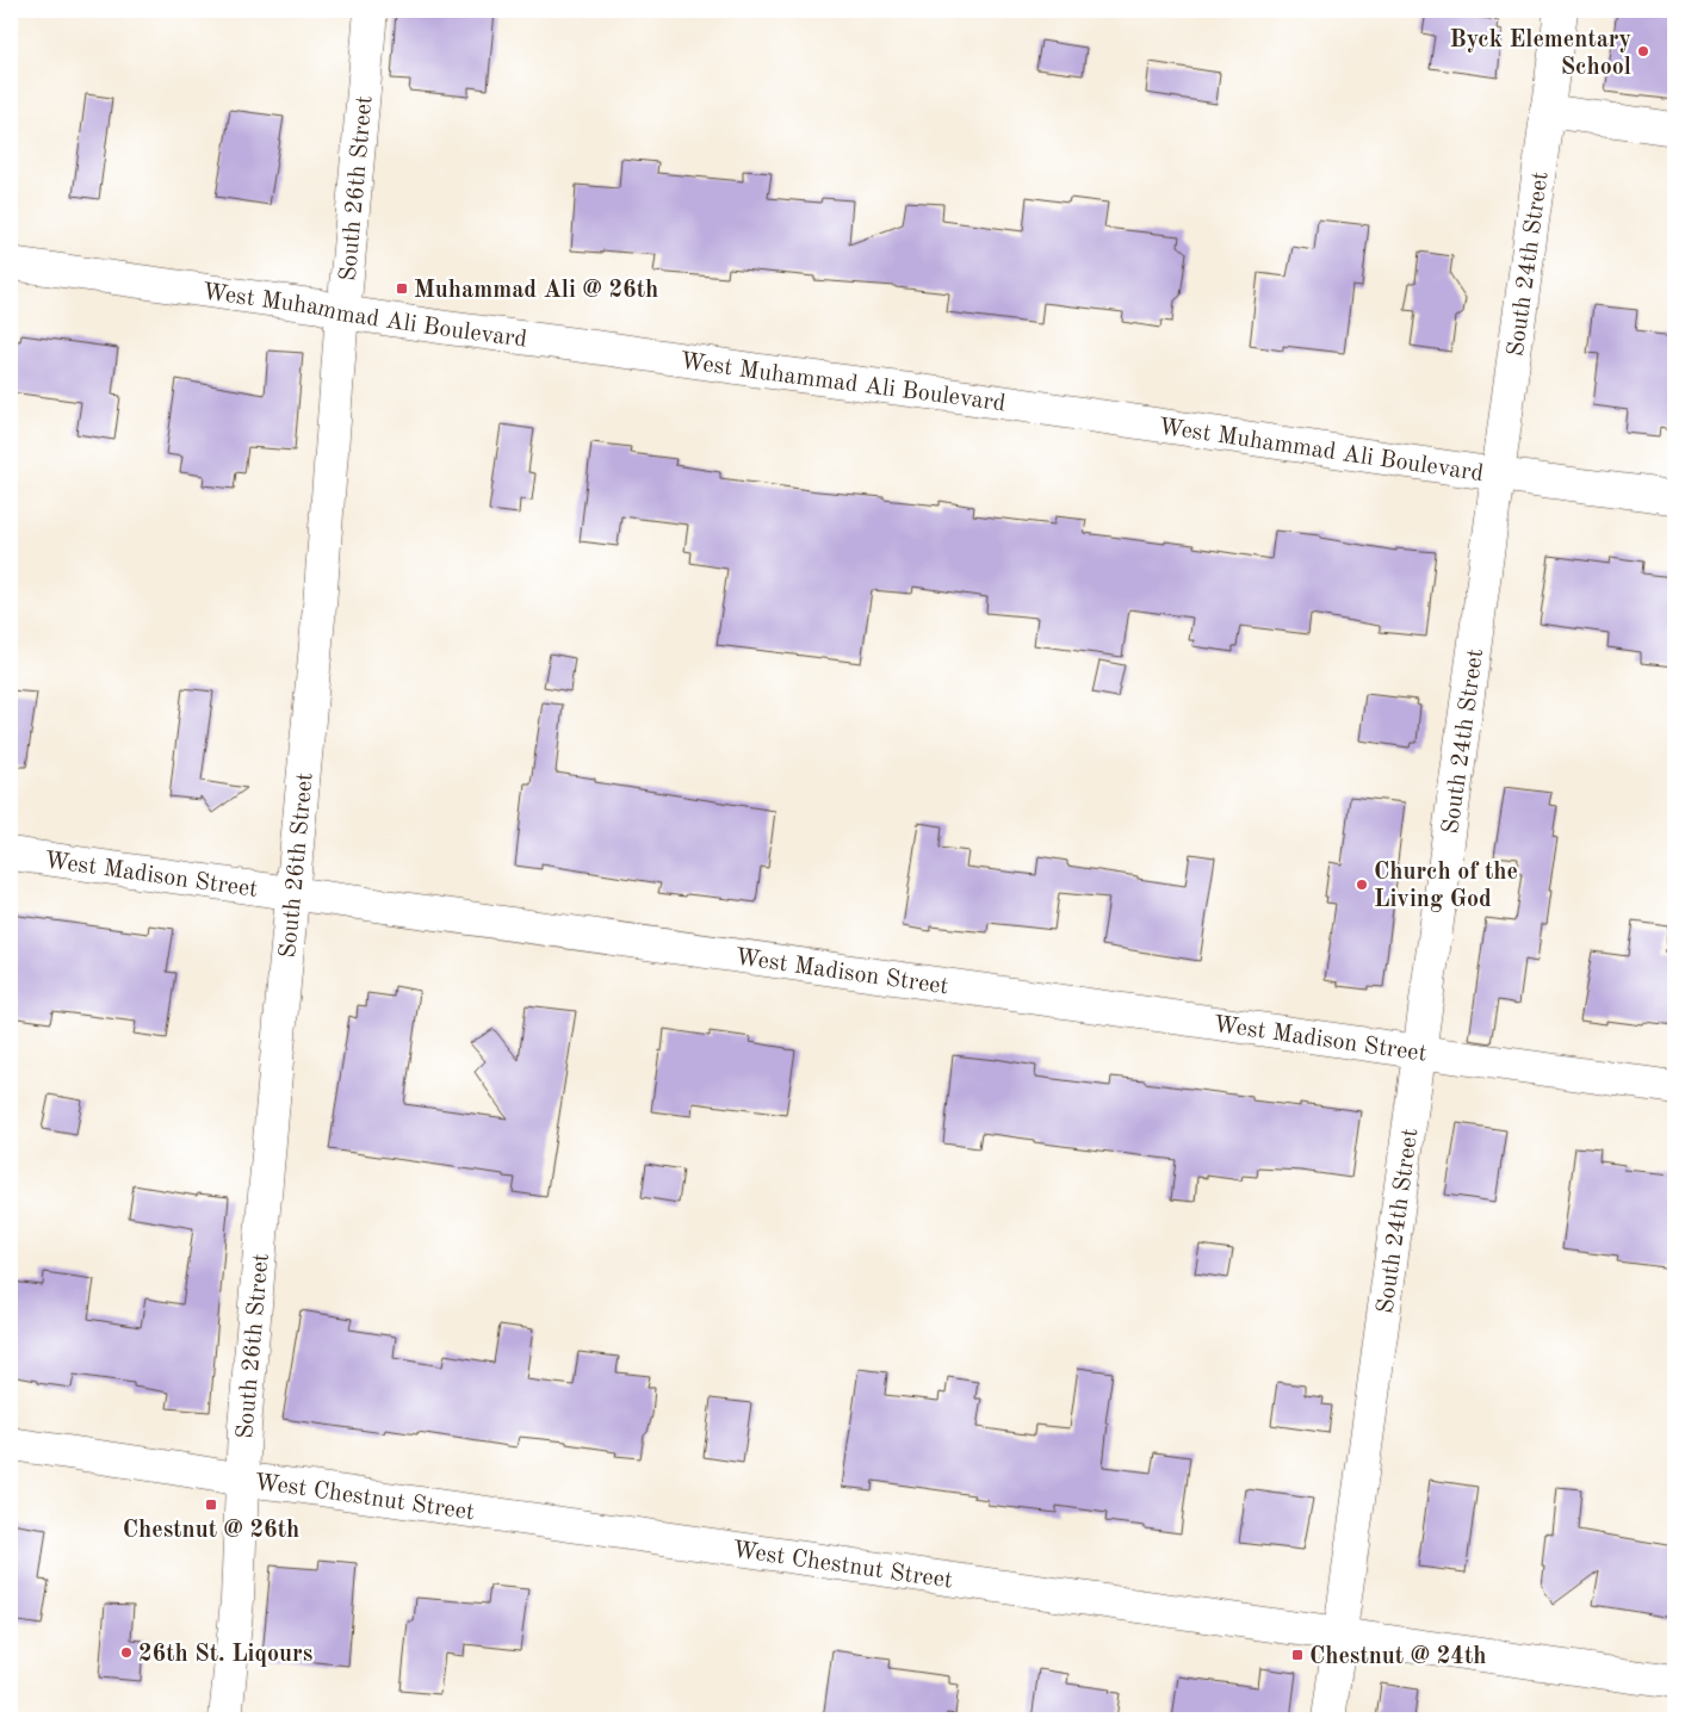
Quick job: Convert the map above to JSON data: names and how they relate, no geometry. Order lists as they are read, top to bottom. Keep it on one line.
{"streets":{"street":["South 26th Street","South 24th Street","West Muhammad Ali Boulevard","West Madison Street","West Chestnut Street"]},"crossings":[["South 26th Street","West Muhammad Ali Boulevard"],["South 26th Street","West Madison Street"],["South 26th Street","West Chestnut Street"],["South 24th Street","West Muhammad Ali Boulevard"],["South 24th Street","West Madison Street"],["South 24th Street","West Chestnut Street"]],"places":{"other":["Byck Elementary School","Church of the Living God","26th St. Liqours"],"transit":["Muhammad Ali @ 26th","Chestnut @ 26th","Chestnut @ 24th"]}}
